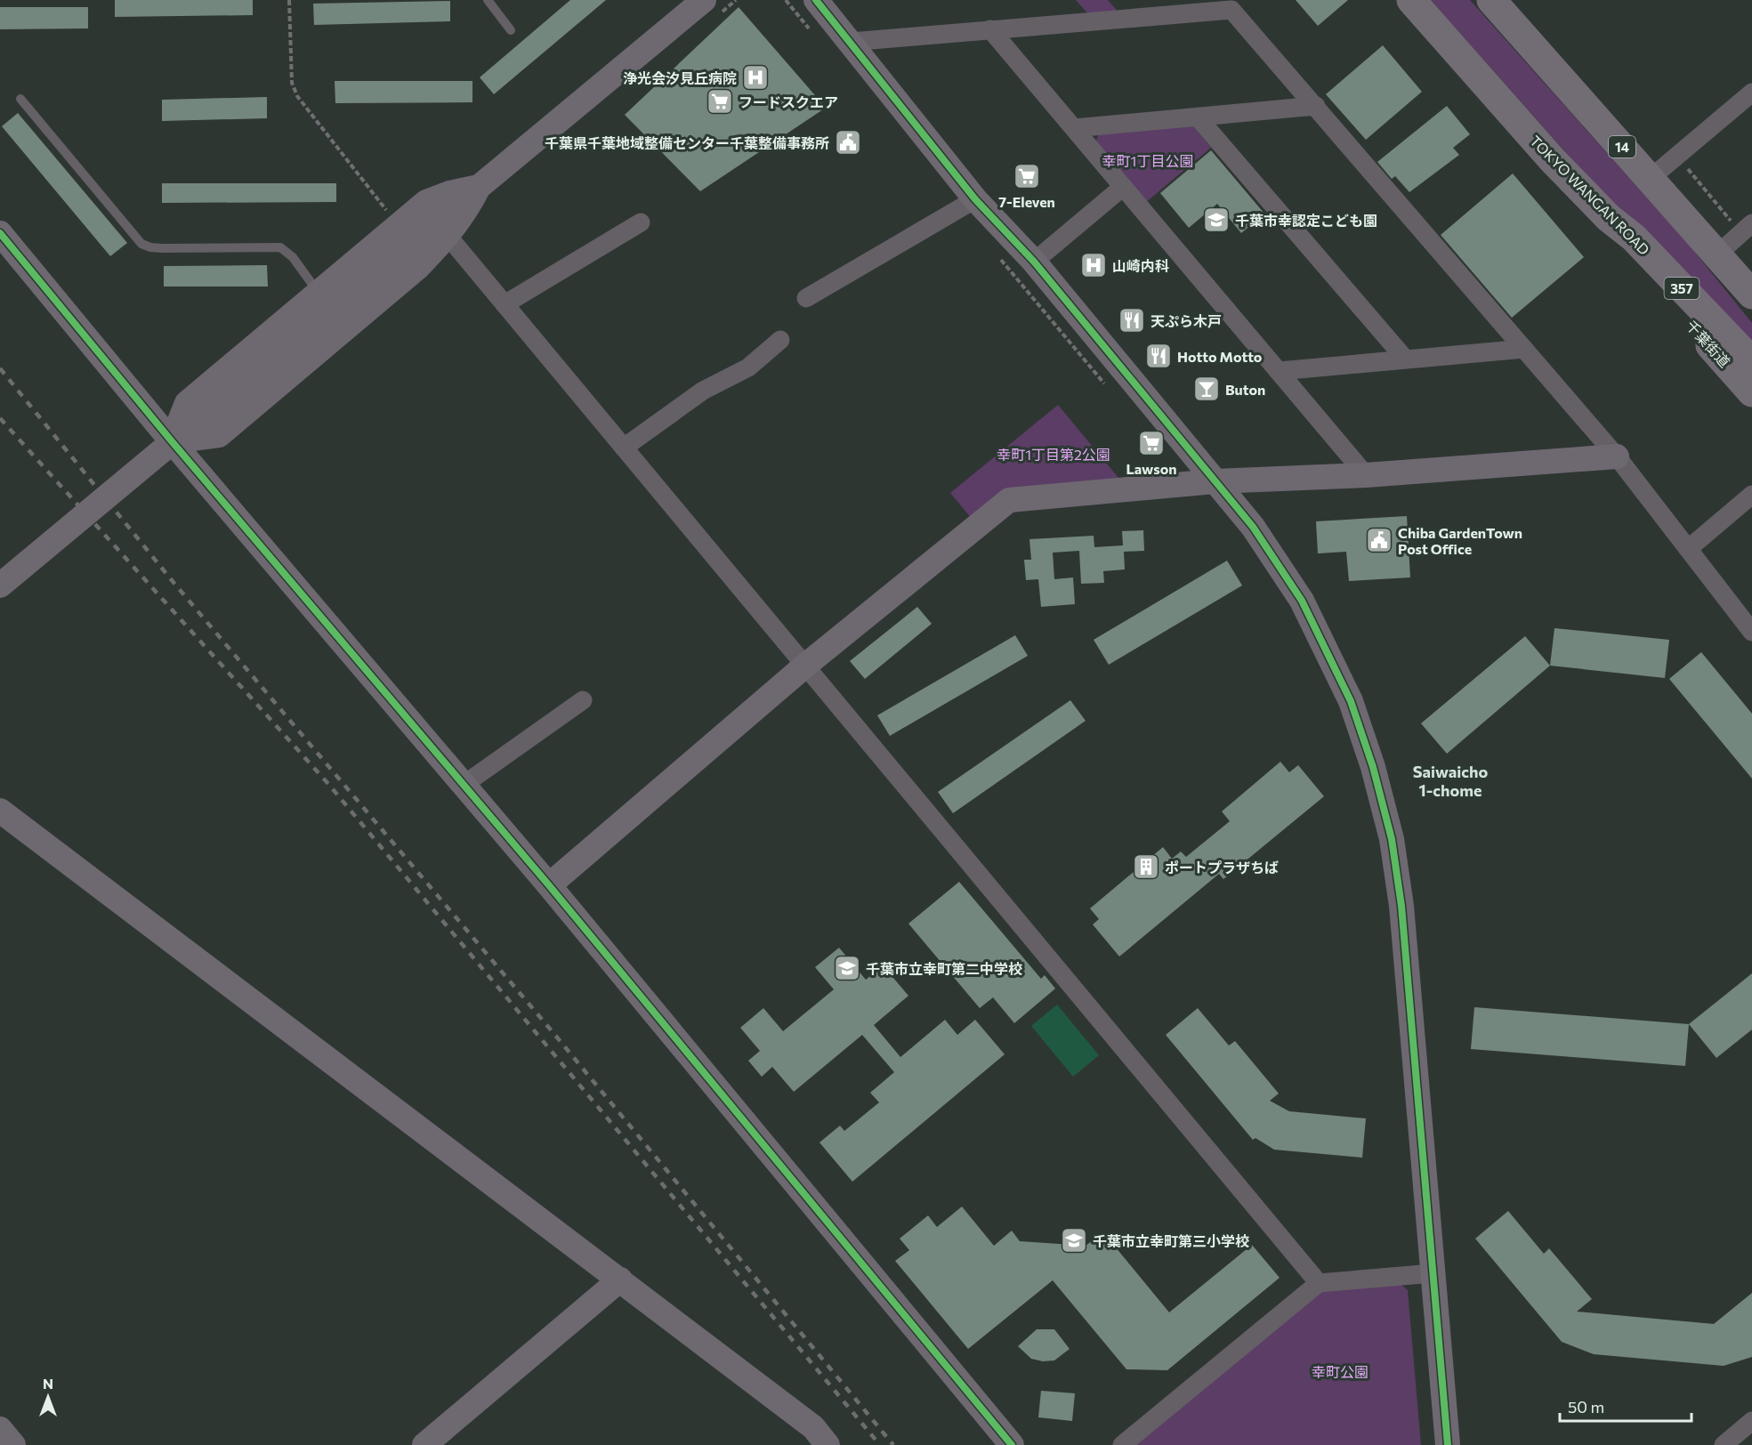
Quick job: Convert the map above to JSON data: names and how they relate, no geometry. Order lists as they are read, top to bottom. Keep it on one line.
{"streets":{"highway":["14","TOKYO WANGAN ROAD","357","千葉街道"]},"crossings":[["TOKYO WANGAN ROAD","千葉街道"]],"districts":["Saiwaicho 1-chome"],"parks":["幸町1丁目公園","幸町1丁目第2公園","幸町公園"],"places":{"hospital":["浄光会汐見丘病院","山崎内科"],"supermarket":["フードスクエア","7-Eleven","Lawson"],"public building":["千葉県千葉地域整備センター千葉整備事務所","Chiba GardenTown Post Office"],"school or university":["千葉市幸認定こども園","千葉市立幸町第二中学校","千葉市立幸町第三小学校"],"restaurant":["天ぷら木戸","Hotto Motto"],"bar":["Buton"],"building":["ポートプラザちば"]},"scale_bar":"50 m","north":"top"}
